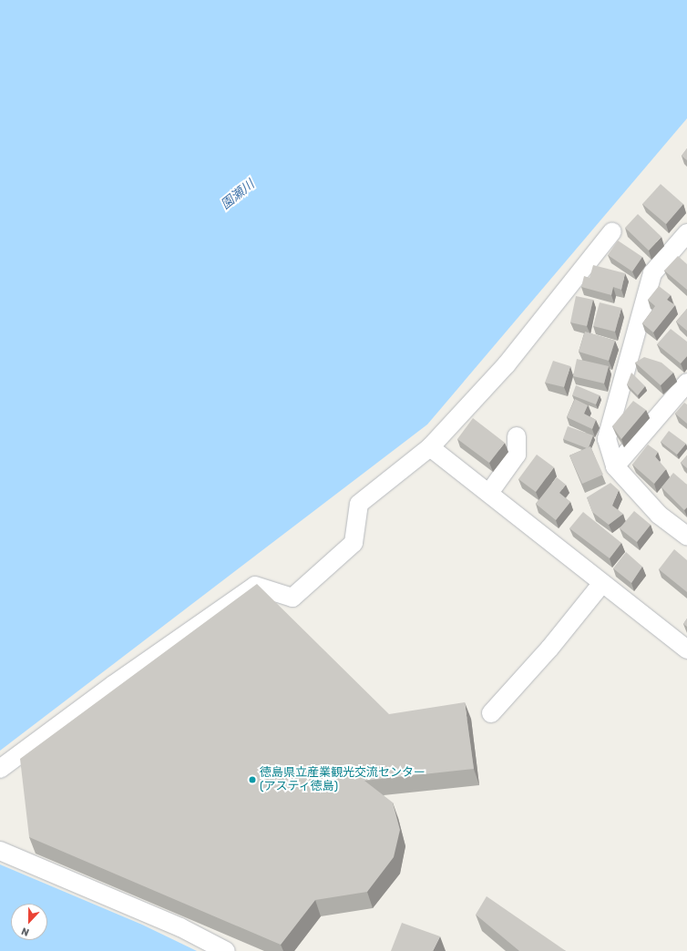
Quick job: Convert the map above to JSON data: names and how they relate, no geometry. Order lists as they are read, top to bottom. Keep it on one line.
{"water":["園瀬川"],"places":["徳島県立産業観光交流センター (アスティ徳島)"],"north":"bottom"}
